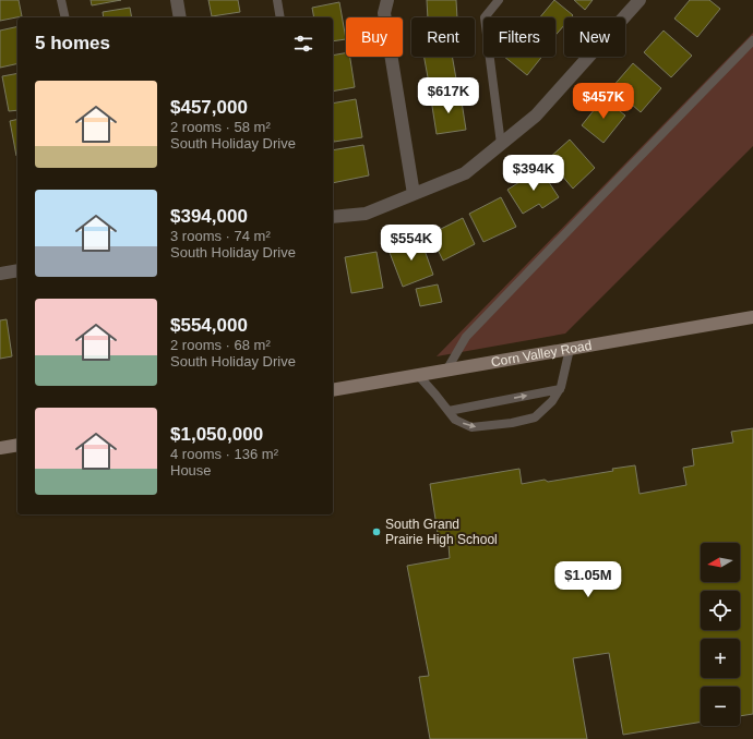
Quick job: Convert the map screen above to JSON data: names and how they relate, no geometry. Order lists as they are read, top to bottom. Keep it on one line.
{"streets":{"main road":["Corn Valley Road"]},"places":["South Grand Prairie High School"],"north":"left","page":{"chip":["Buy","Rent","Filters","New"],"heading":"5 homes","list":[{"name":"$457,000","note":"2 rooms · 58 m² · South Holiday Drive"},{"name":"$394,000","note":"3 rooms · 74 m² · South Holiday Drive"},{"name":"$554,000","note":"2 rooms · 68 m² · South Holiday Drive"},{"name":"$1,050,000","note":"4 rooms · 136 m² · House"}],"price":["$617K","$457K","$394K","$554K","$1.05M"],"map_buttons":["+","−"]}}
